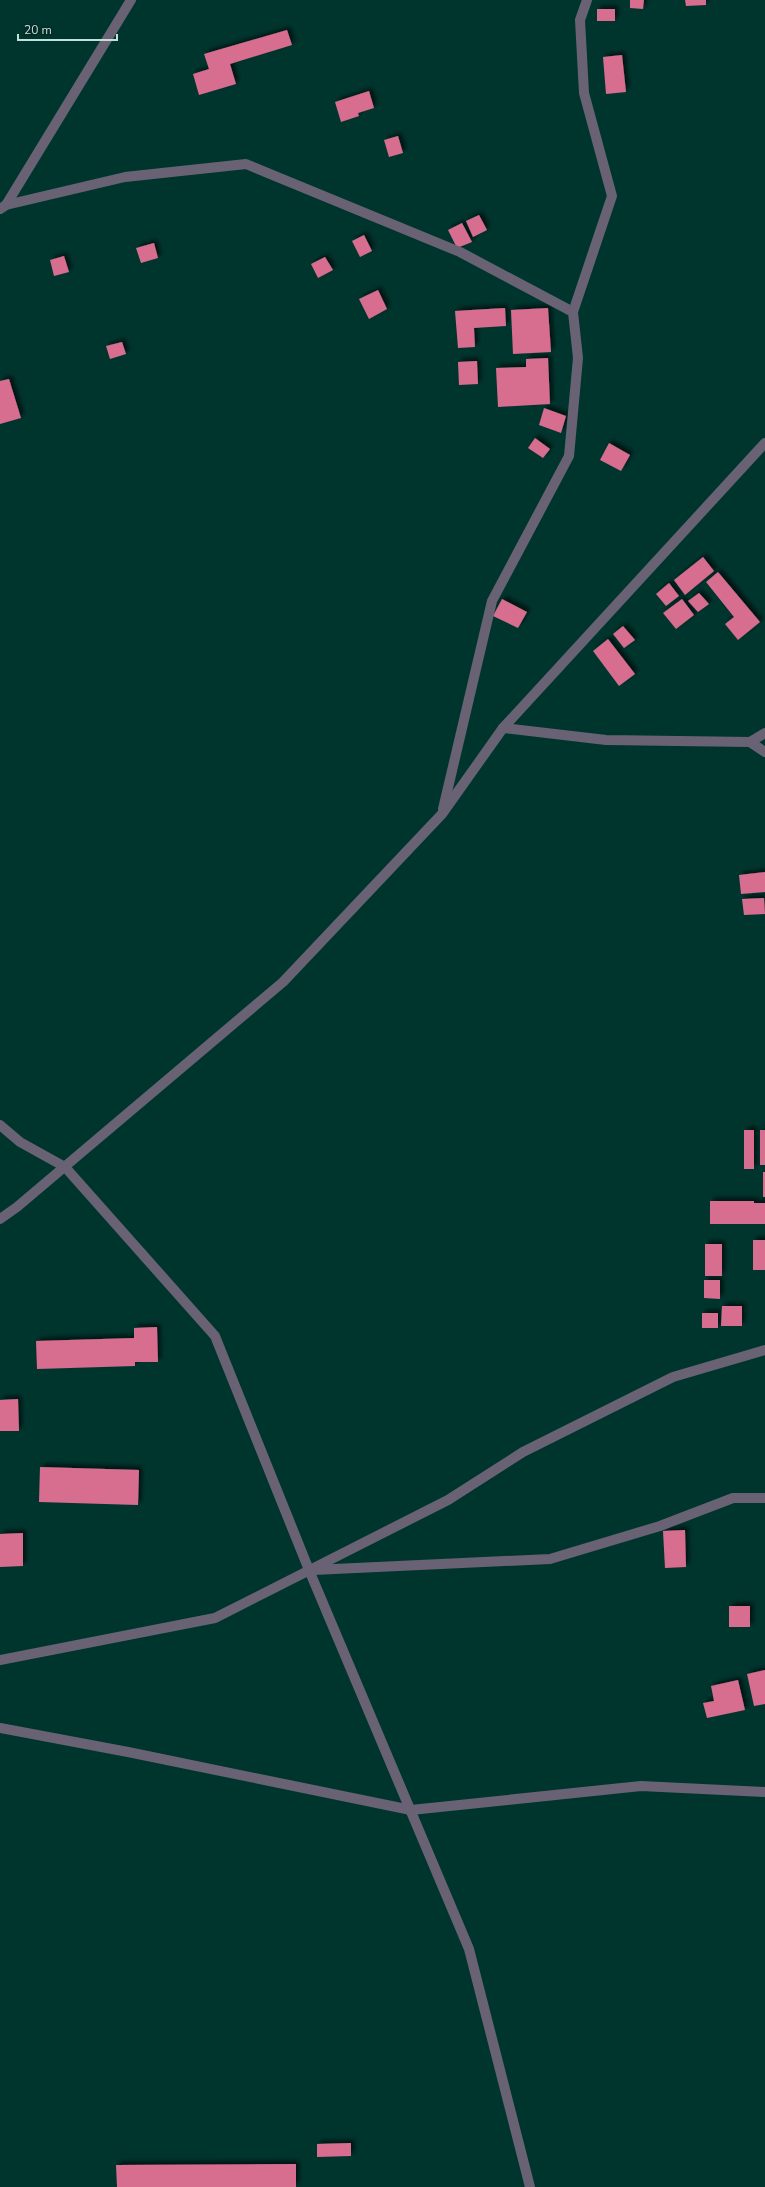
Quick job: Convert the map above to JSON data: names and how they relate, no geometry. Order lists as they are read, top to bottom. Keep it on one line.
{"scale_bar":"20 m"}
